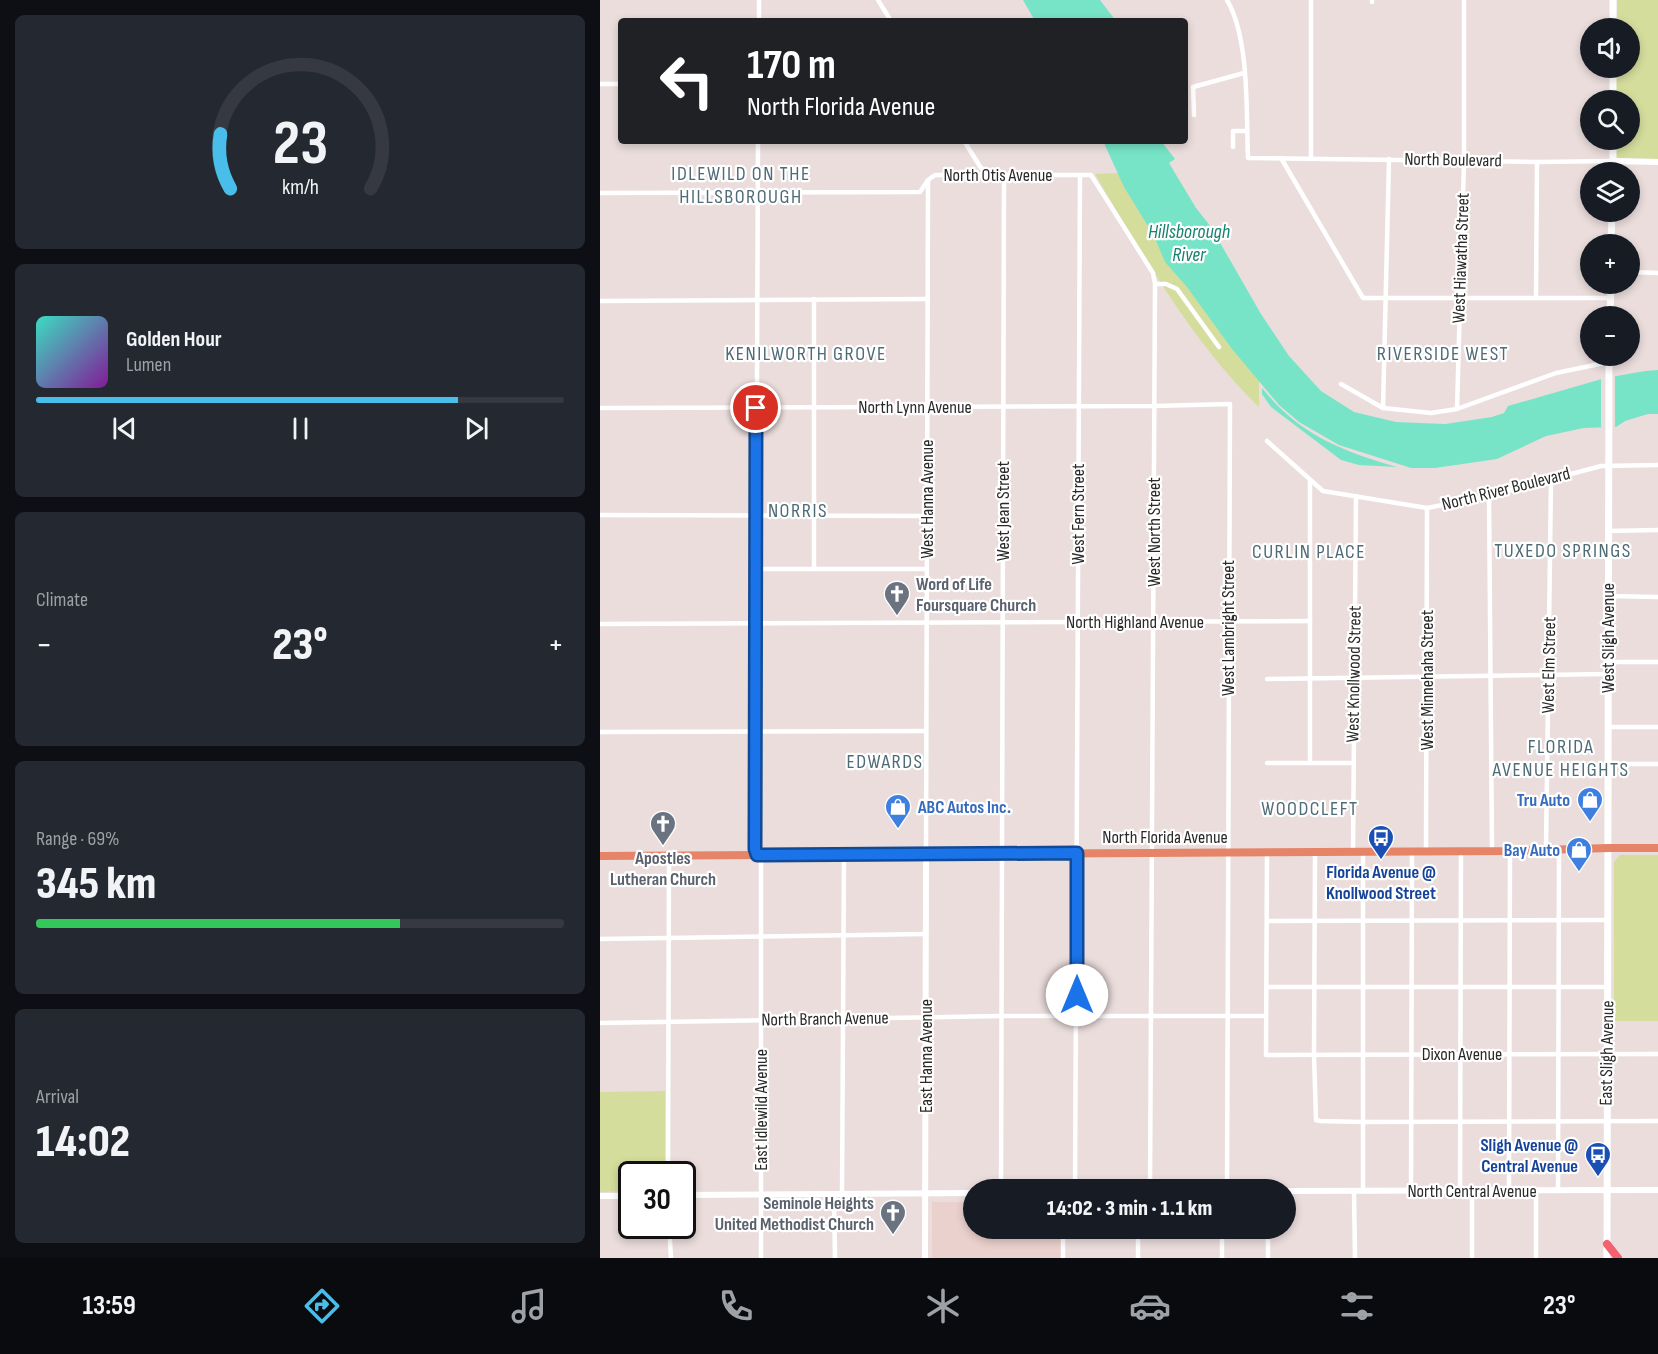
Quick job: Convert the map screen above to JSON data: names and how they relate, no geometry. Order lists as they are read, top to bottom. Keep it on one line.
{"streets":{"main road":["West Sligh Avenue","North Florida Avenue","East Sligh Avenue"],"street":["North Boulevard","North Otis Avenue","West Hiawatha Street","North Lynn Avenue","North River Boulevard","West Hanna Avenue","West Jean Street","West Fern Street","West North Street","North Highland Avenue","West Lambright Street","West Elm Street","West Knollwood Street","West Minnehaha Street","North Branch Avenue","Dixon Avenue","East Hanna Avenue","East Idlewild Avenue","North Central Avenue"]},"crossings":[["North Boulevard","West Hiawatha Street"],["North Otis Avenue","West Hanna Avenue"],["North Otis Avenue","West Jean Street"],["North Otis Avenue","West Fern Street"],["North Otis Avenue","East Idlewild Avenue"],["North Lynn Avenue","West Hanna Avenue"],["North Lynn Avenue","West Jean Street"],["North Lynn Avenue","West Fern Street"],["North Lynn Avenue","West North Street"],["North Lynn Avenue","West Lambright Street"],["North Lynn Avenue","East Idlewild Avenue"],["North River Boulevard","West Sligh Avenue"],["North River Boulevard","West Elm Street"],["North River Boulevard","West Knollwood Street"],["North River Boulevard","West Minnehaha Street"],["West Hanna Avenue","North Highland Avenue"],["West Hanna Avenue","North Florida Avenue"],["West Hanna Avenue","East Hanna Avenue"],["West Jean Street","North Highland Avenue"],["West Jean Street","North Florida Avenue"],["West Jean Street","North Branch Avenue"],["West Fern Street","North Highland Avenue"],["West Fern Street","North Florida Avenue"],["West Fern Street","North Branch Avenue"],["West North Street","North Highland Avenue"],["West North Street","North Florida Avenue"],["West North Street","North Branch Avenue"],["North Highland Avenue","West Lambright Street"],["North Highland Avenue","East Idlewild Avenue"],["West Lambright Street","North Florida Avenue"],["West Lambright Street","North Branch Avenue"],["West Sligh Avenue","North Florida Avenue"],["West Sligh Avenue","East Sligh Avenue"],["West Elm Street","North Florida Avenue"],["West Knollwood Street","North Florida Avenue"],["West Minnehaha Street","North Florida Avenue"],["North Florida Avenue","East Sligh Avenue"],["North Florida Avenue","East Hanna Avenue"],["North Florida Avenue","East Idlewild Avenue"],["North Branch Avenue","Dixon Avenue"],["North Branch Avenue","East Hanna Avenue"],["North Branch Avenue","East Idlewild Avenue"],["East Sligh Avenue","Dixon Avenue"],["East Sligh Avenue","North Central Avenue"]],"districts":["IDLEWILD ON THE HILLSBOROUGH","KENILWORTH GROVE","RIVERSIDE WEST","NORRIS","TUXEDO SPRINGS","CURLIN PLACE","FLORIDA AVENUE HEIGHTS","EDWARDS","WOODCLEFT"],"water":["Hillsborough River"],"places":{"church":["Word of Life Foursquare Church","Apostles Lutheran Church","Seminole Heights United Methodist Church"],"shop":["Tru Auto","ABC Autos Inc.","Bay Auto"],"bus stop":["Florida Avenue @ Knollwood Street","Sligh Avenue @ Central Avenue"]},"page":{"map_buttons":["+","−"],"turn":["170 m","North Florida Avenue"],"song":["Golden Hour","Lumen"],"tile":["Climate",["Range · 69%","345 km"],["Arrival","14:02"]],"heat":["−","23°","+"],"limit":"30","trip":"14:02 · 3 min · 1.1 km","tabs":["13:59","23°"],"gauge":["23","km/h"]}}
